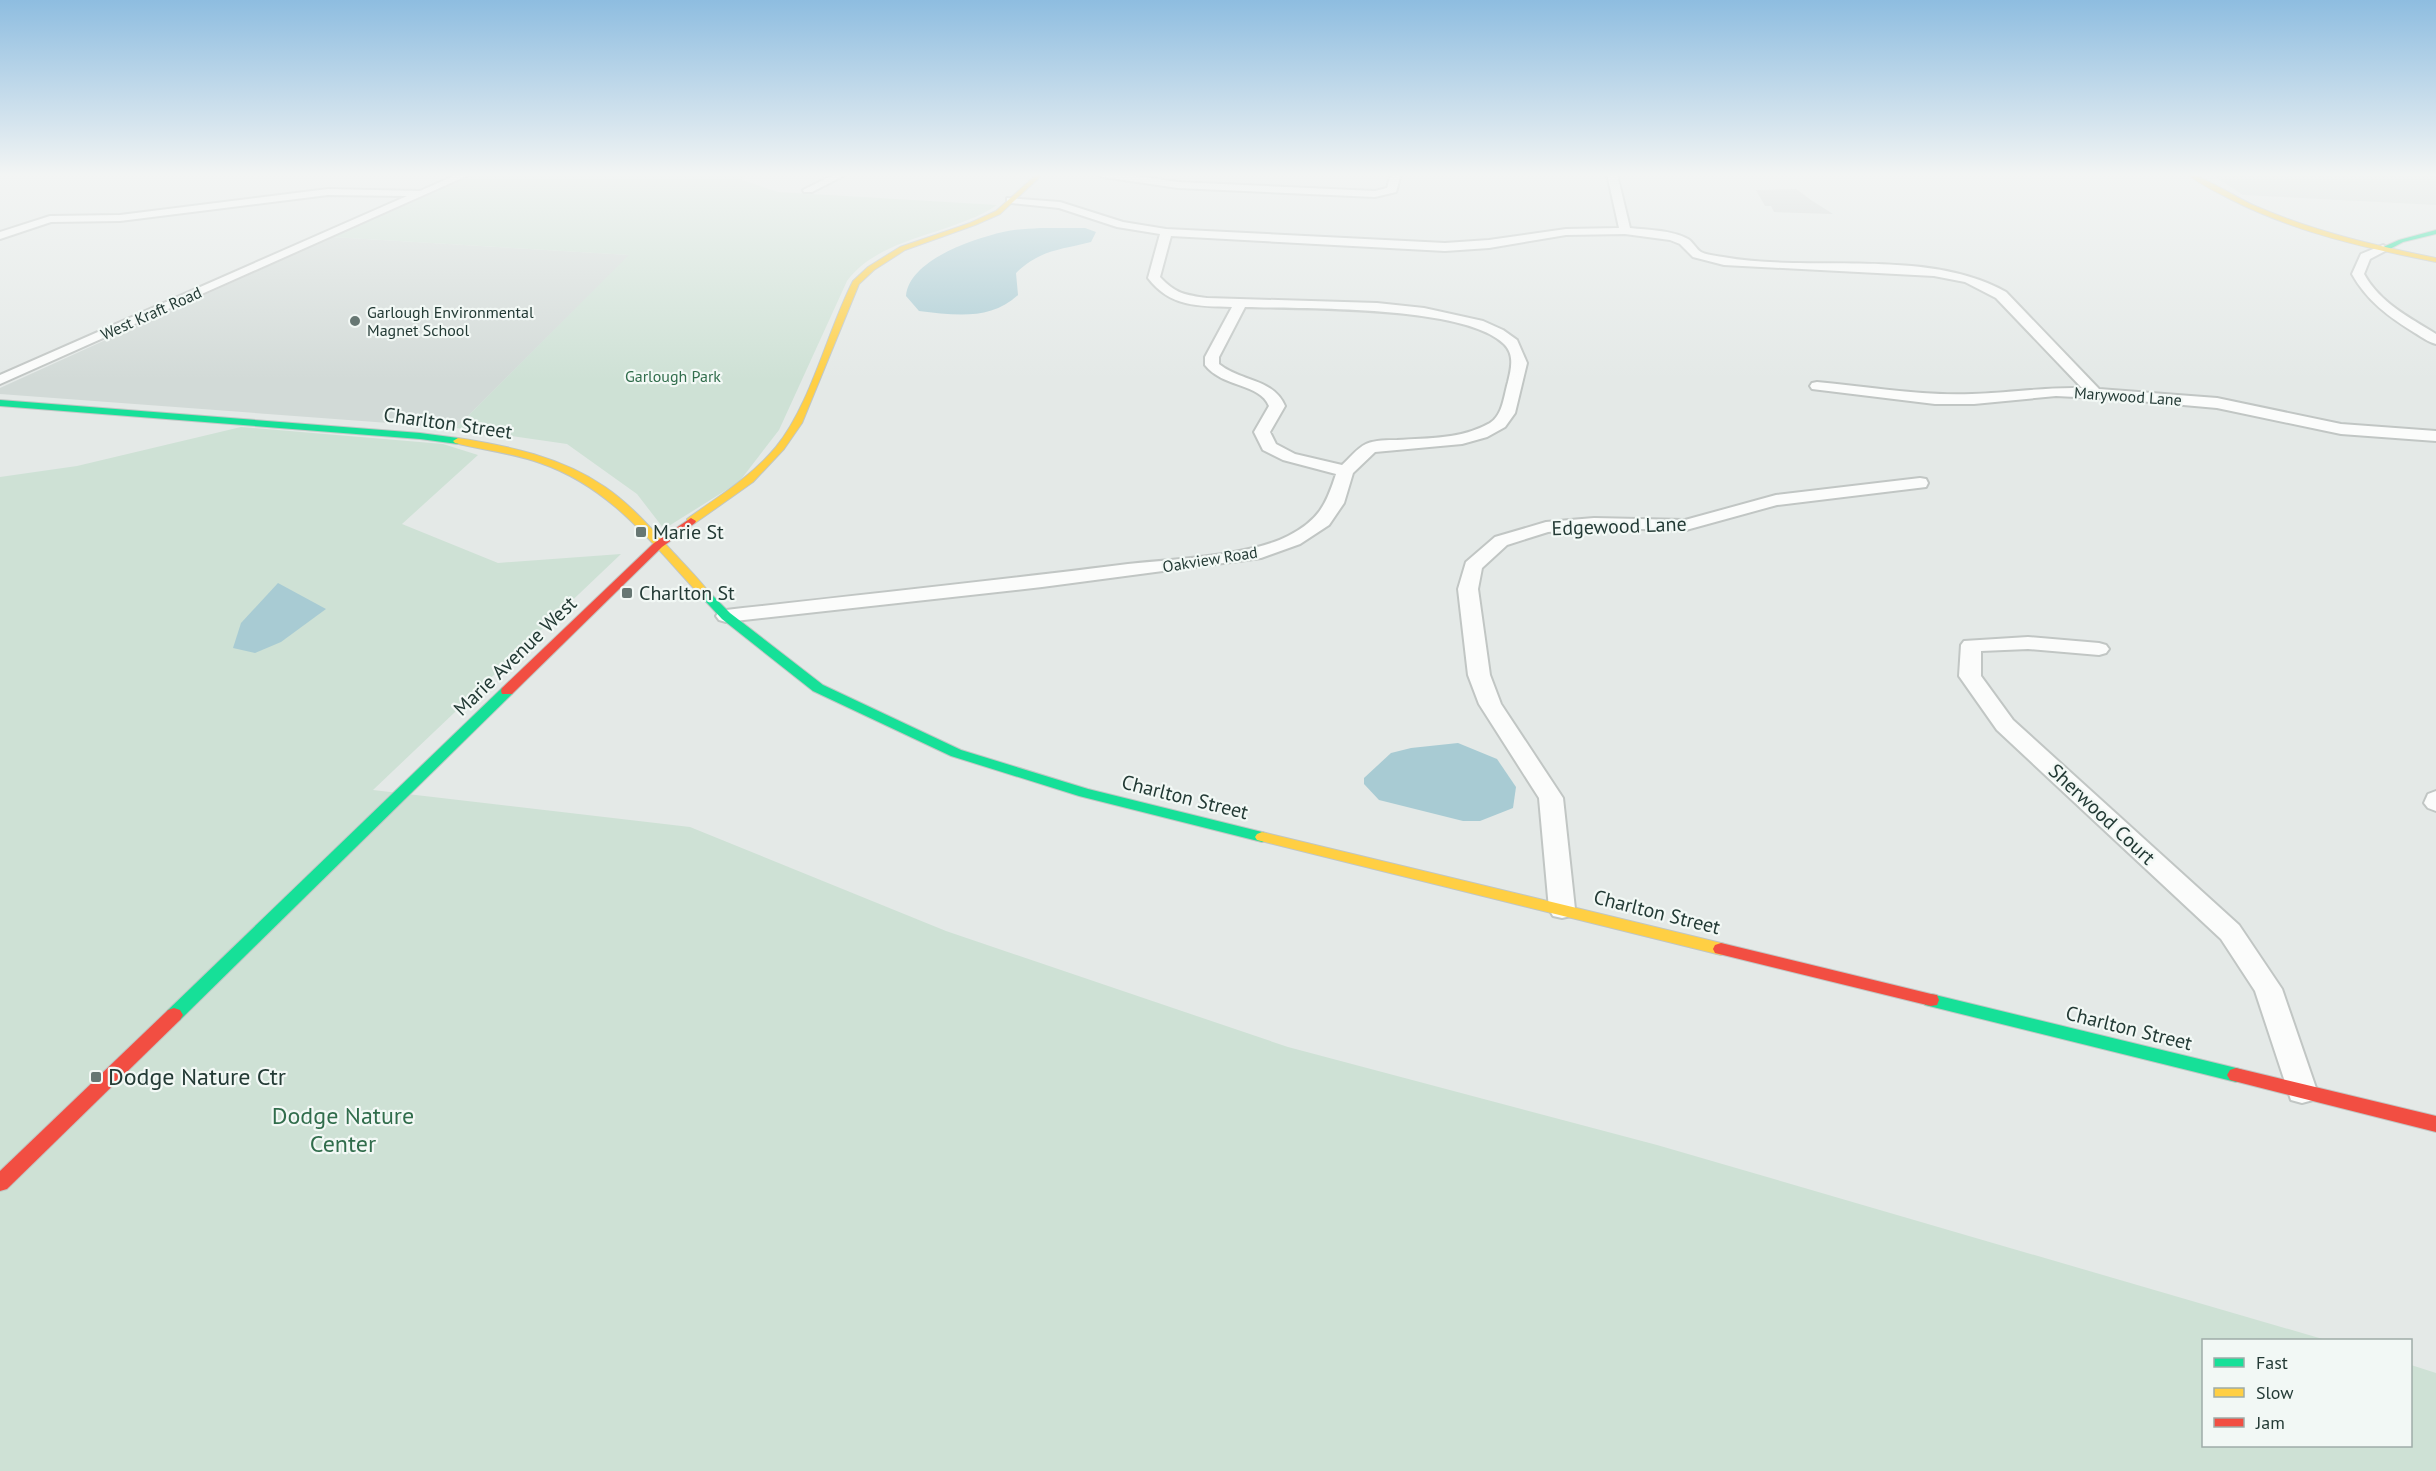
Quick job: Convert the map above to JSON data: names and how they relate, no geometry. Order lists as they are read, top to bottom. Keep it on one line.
{"streets":{"street":["West Kraft Road","Marywood Lane","Charlton Street","Edgewood Lane","Oakview Road","Marie Avenue West","Sherwood Court"]},"crossings":[["Charlton Street","Edgewood Lane"],["Charlton Street","Oakview Road"],["Charlton Street","Marie Avenue West"],["Charlton Street","Sherwood Court"]],"parks":["Garlough Park","Dodge Nature Center"],"places":{"other":["Garlough Environmental Magnet School"],"transit":["Marie St","Charlton St","Dodge Nature Ctr"]},"legend":["Fast","Slow","Jam"]}
